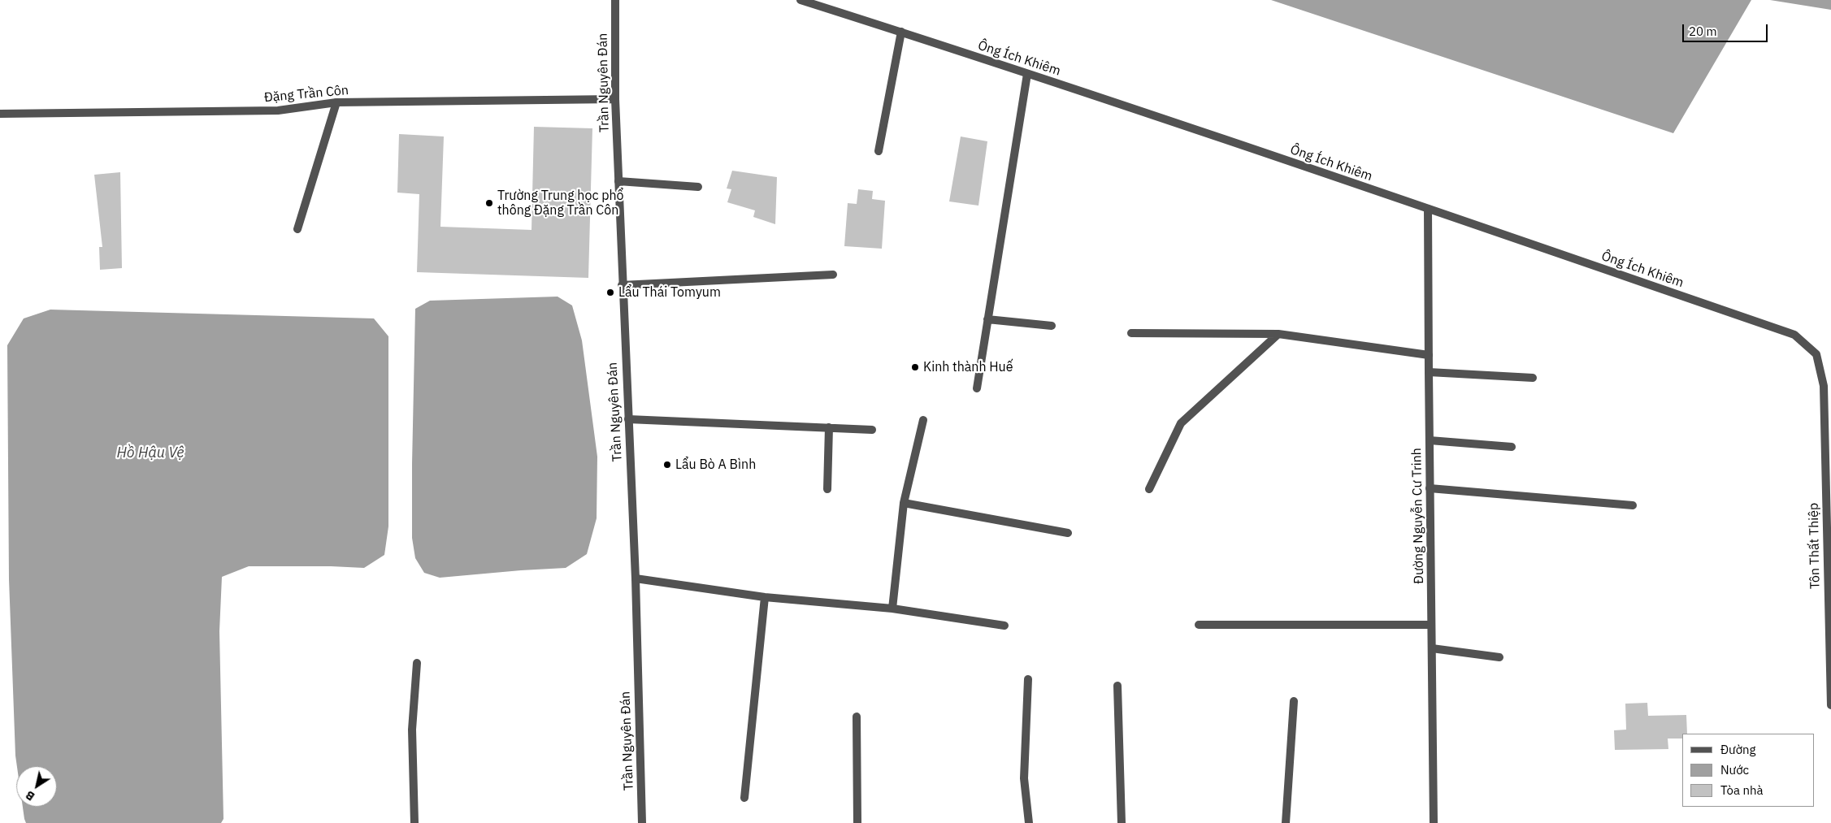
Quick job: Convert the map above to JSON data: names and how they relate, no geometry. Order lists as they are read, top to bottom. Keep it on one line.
{"streets":{"street":["Ông Ích Khiêm","Trần Nguyên Đán","Đặng Trần Côn","Đường Nguyễn Cư Trinh","Tôn Thất Thiệp"]},"crossings":[["Ông Ích Khiêm","Đường Nguyễn Cư Trinh"],["Ông Ích Khiêm","Tôn Thất Thiệp"],["Trần Nguyên Đán","Đặng Trần Côn"]],"water":["Hồ Hậu Vệ"],"places":["Trường Trung học phổ thông Đặng Trần Côn","Lẩu Thái Tomyum","Kinh thành Huế","Lẩu Bò A Bình"],"legend":["Đường","Nước","Tòa nhà"],"scale_bar":"20 m","north":"bottom left"}
